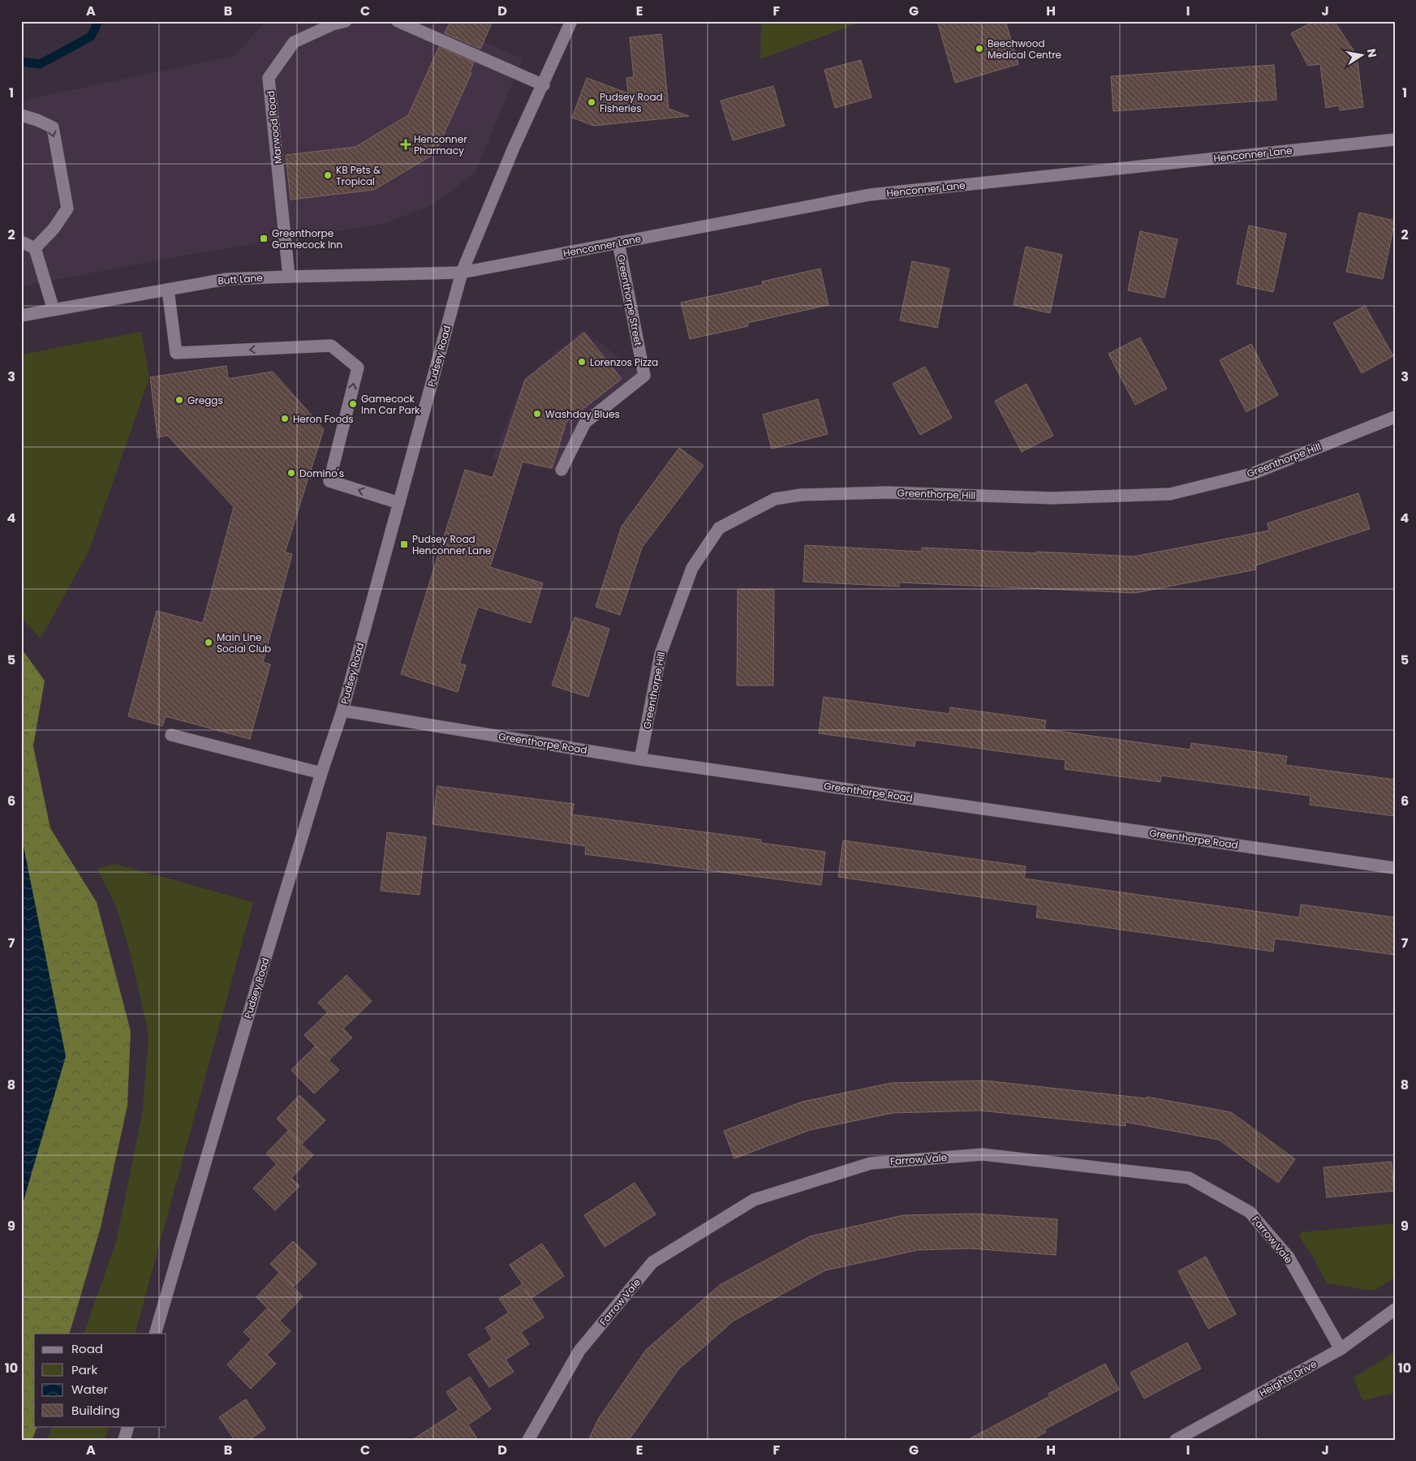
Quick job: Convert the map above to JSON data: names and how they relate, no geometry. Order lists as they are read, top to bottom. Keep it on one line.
{"streets":{"street":["Marwood Road","Henconner Lane","Butt Lane","Greenthorpe Street","Pudsey Road","Greenthorpe Hill","Greenthorpe Road","Farrow Vale","Heights Drive"]},"crossings":[["Marwood Road","Butt Lane"],["Henconner Lane","Butt Lane"],["Henconner Lane","Greenthorpe Street"],["Henconner Lane","Pudsey Road"],["Butt Lane","Pudsey Road"],["Pudsey Road","Greenthorpe Road"],["Greenthorpe Hill","Greenthorpe Road"],["Farrow Vale","Heights Drive"]],"places":{"other":["Beechwood Medical Centre","Pudsey Road Fisheries","KB Pets & Tropical","Lorenzos Pizza","Greggs","Gamecock Inn Car Park","Washday Blues","Heron Foods","Domino's","Main Line Social Club"],"health":["Henconner Pharmacy"],"transit":["Greenthorpe Gamecock Inn","Pudsey Road Henconner Lane"]},"legend":["Road","Park","Water","Building"],"north":"right","grid":{"columns":["A","B","C","D","E","F","G","H","I","J"],"rows":["1","2","3","4","5","6","7","8","9","10"]}}
